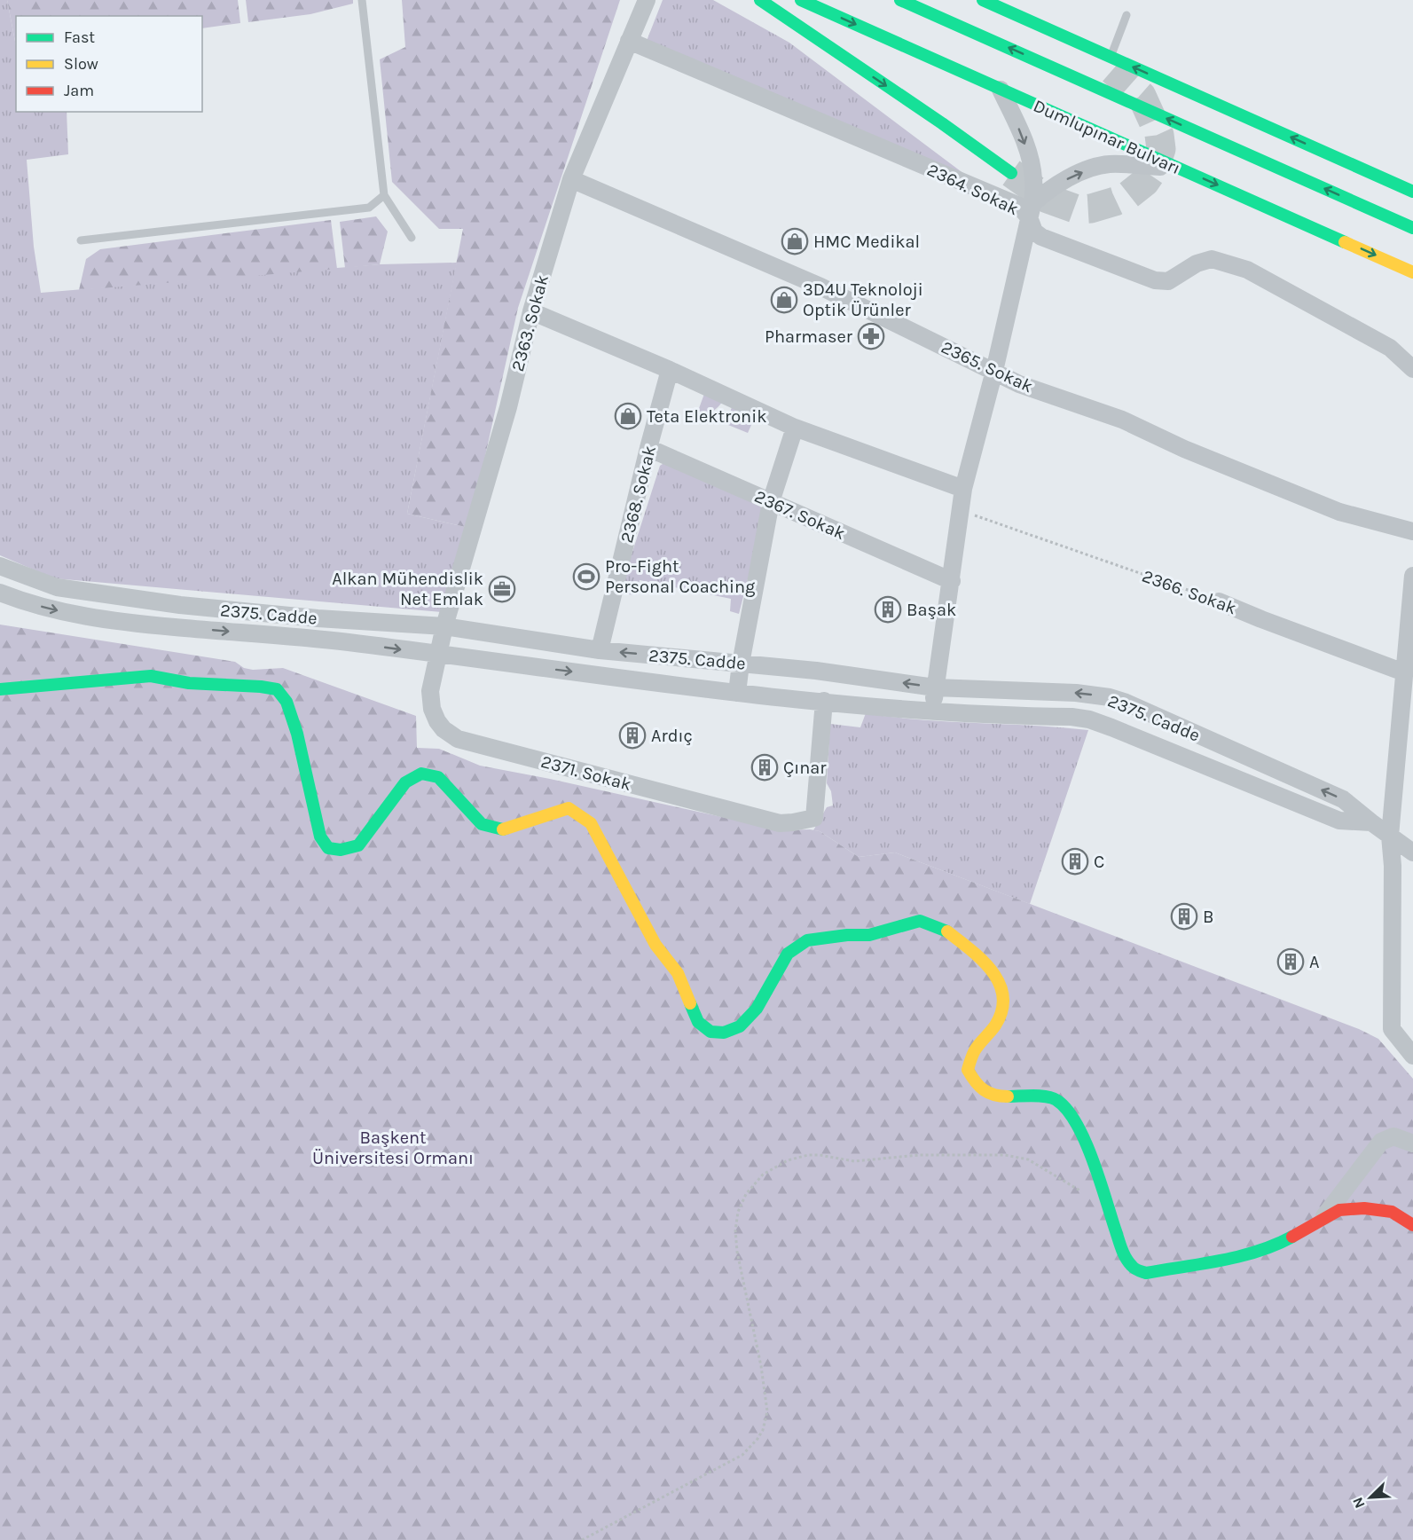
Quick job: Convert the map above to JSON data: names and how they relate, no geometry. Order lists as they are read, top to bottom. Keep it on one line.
{"streets":{"main road":["Dumlupınar Bulvarı"],"street":["2364. Sokak","2363. Sokak","2365. Sokak","2368. Sokak","2367. Sokak","2366. Sokak","2375. Cadde","2371. Sokak"]},"crossings":[["2364. Sokak","2363. Sokak"],["2363. Sokak","2365. Sokak"],["2363. Sokak","2375. Cadde"],["2363. Sokak","2371. Sokak"],["2368. Sokak","2367. Sokak"],["2368. Sokak","2375. Cadde"],["2375. Cadde","2371. Sokak"]],"parks":["Başkent Üniversitesi Ormanı"],"places":{"shop":["HMC Medikal","3D4U Teknoloji Optik Ürünler","Teta Elektronik"],"pharmacy":["Pharmaser"],"sports":["Pro-Fight Personal Coaching"],"office":["Alkan Mühendislik Net Emlak"],"building":["Başak","Ardıç","Çınar","C","B","A"]},"legend":["Fast","Slow","Jam"],"north":"bottom left"}
